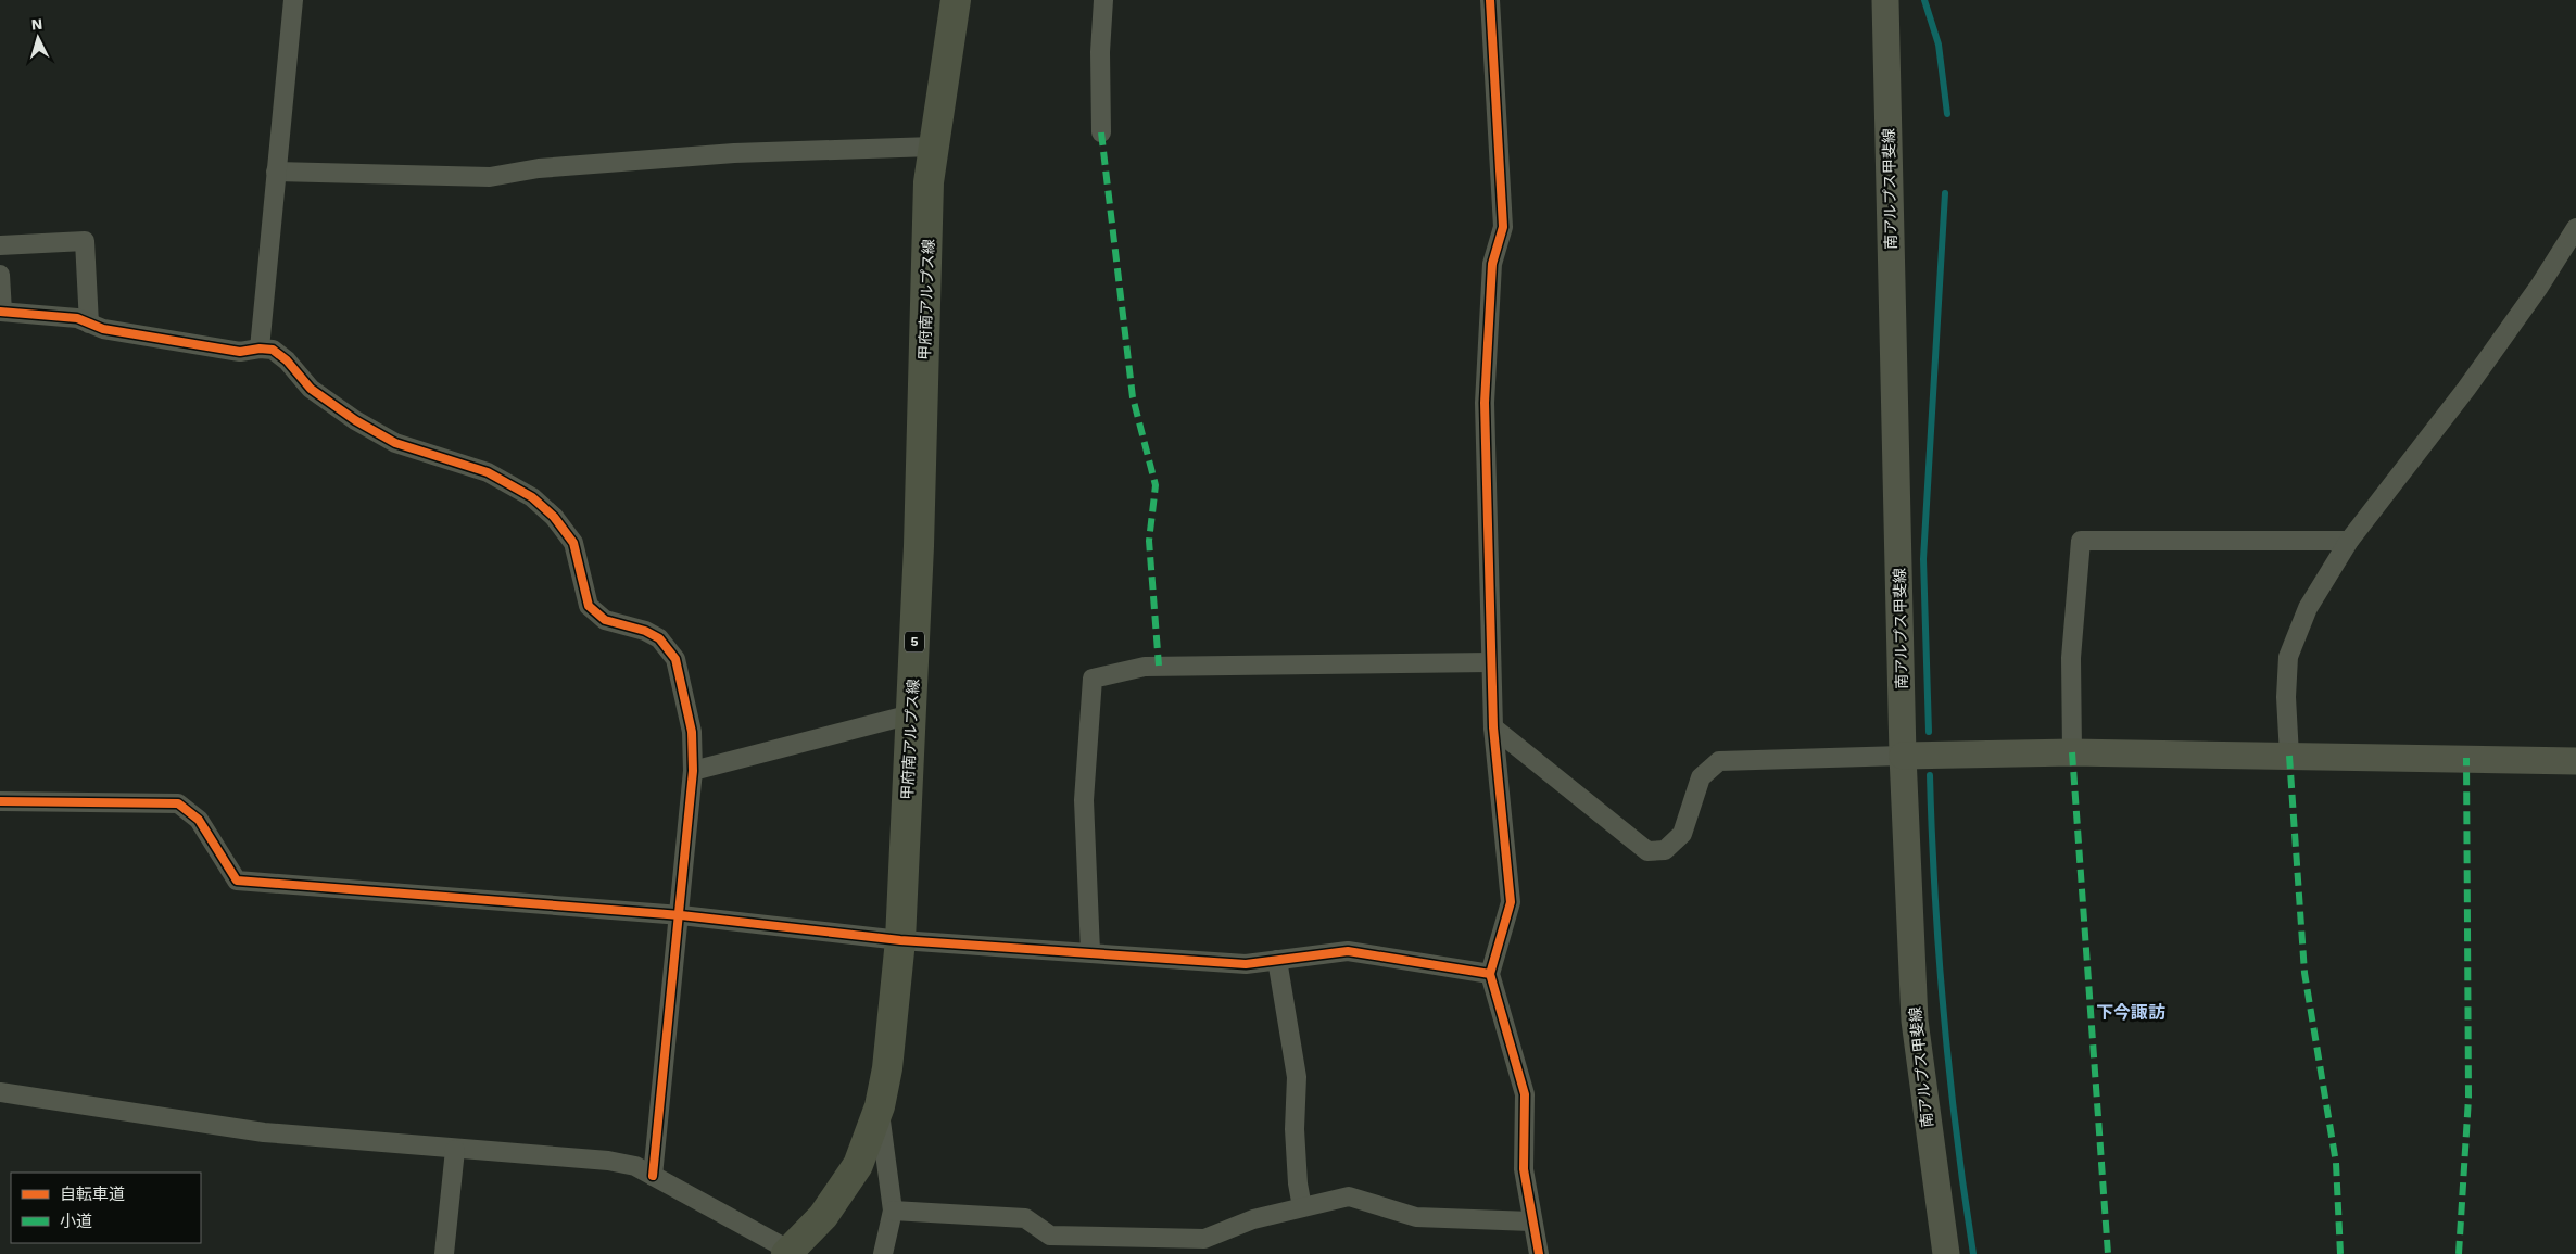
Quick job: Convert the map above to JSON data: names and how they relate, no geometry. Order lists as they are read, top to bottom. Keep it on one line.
{"streets":{"main road":["南アルプス甲斐線","甲府南アルプス線","5"]},"districts":["下今諏訪"],"legend":["自転車道","小道"],"north":"top"}
